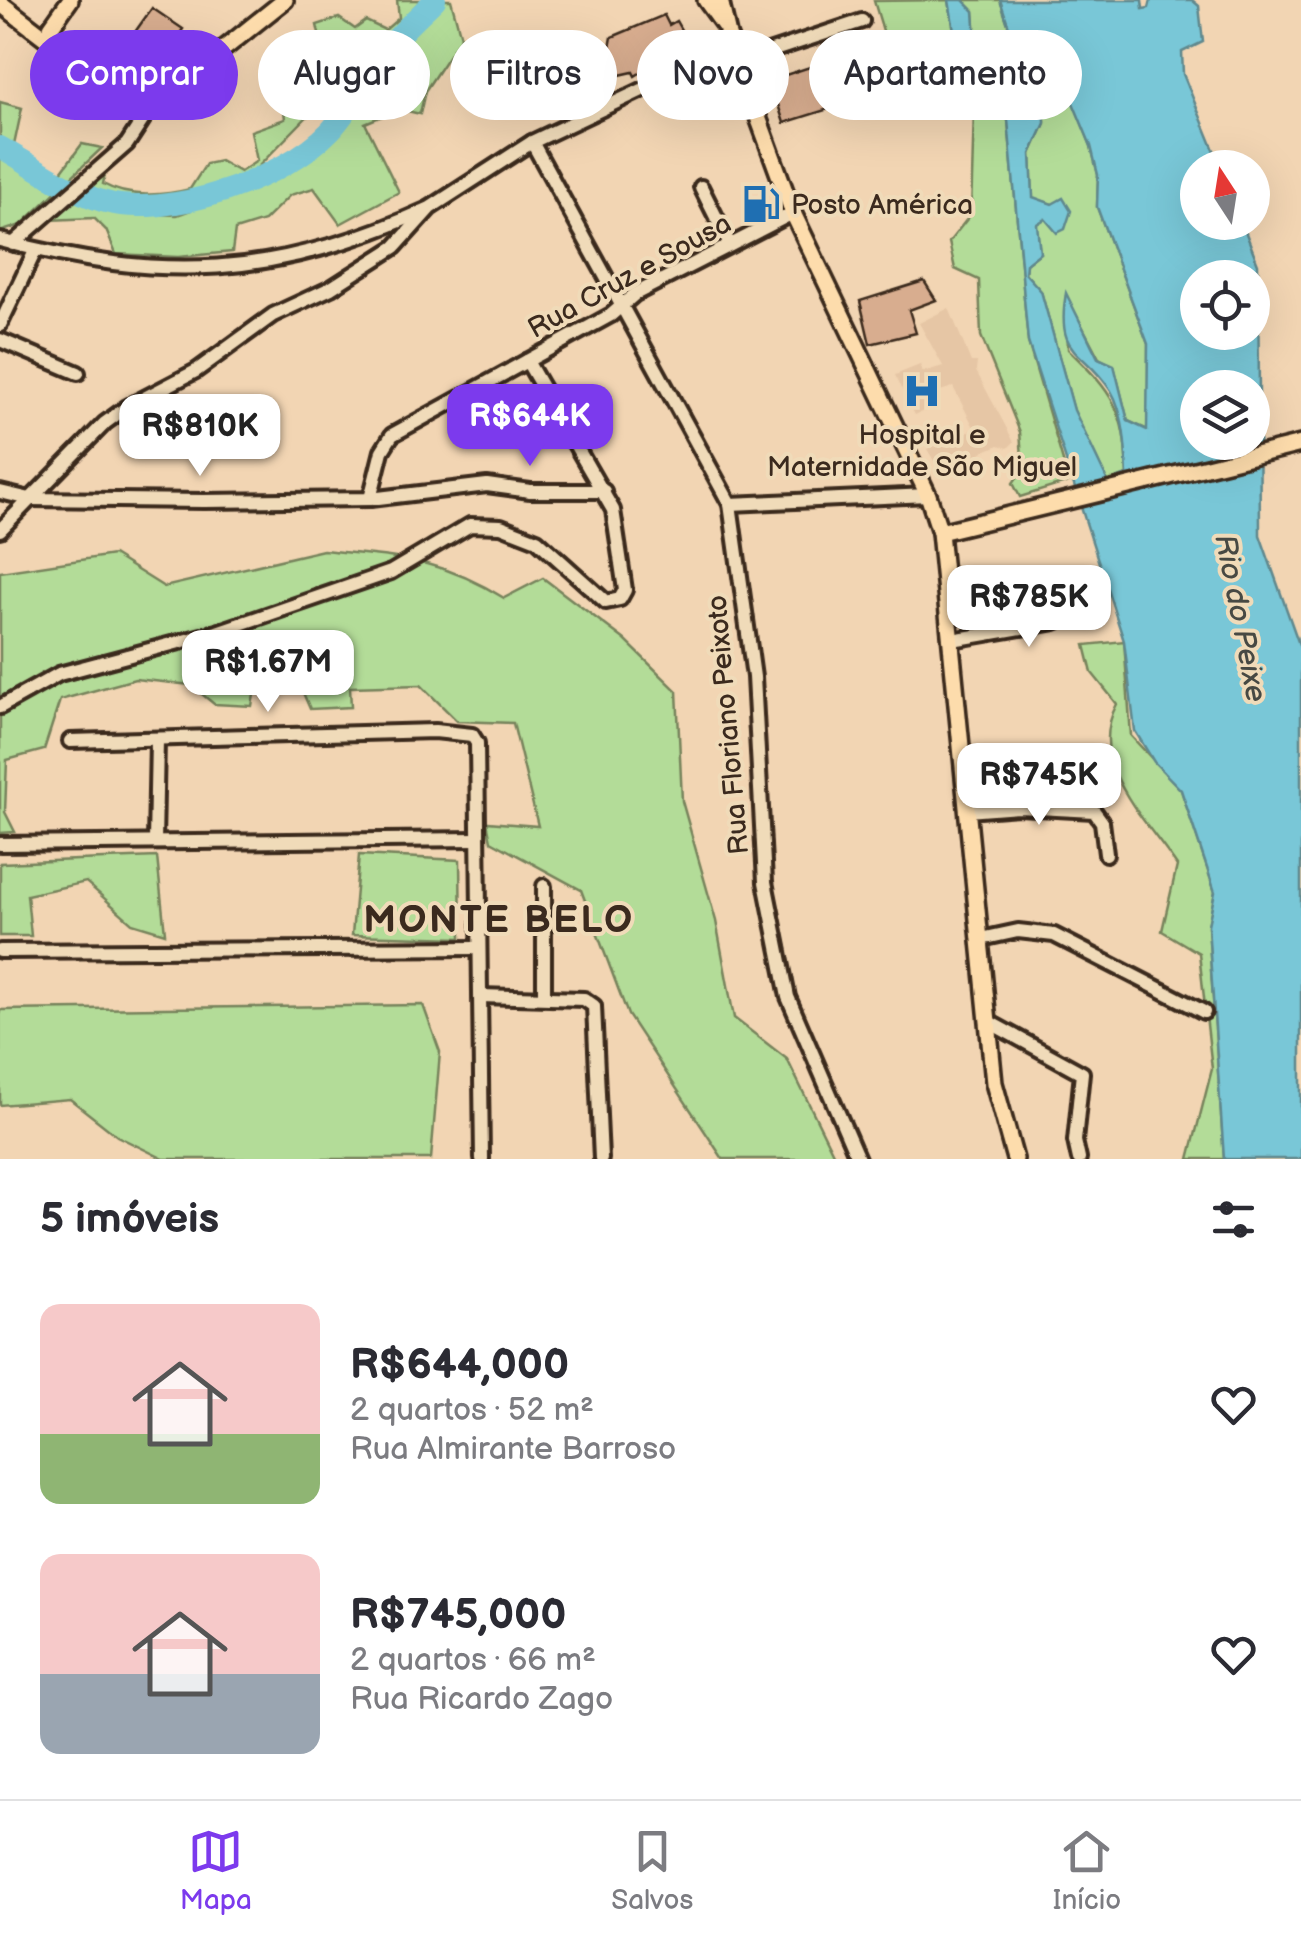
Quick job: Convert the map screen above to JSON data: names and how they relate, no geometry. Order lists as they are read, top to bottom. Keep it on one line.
{"streets":{"street":["Rua Cruz e Sousa","Rua Floriano Peixoto"]},"crossings":[["Rua Cruz e Sousa","Rua Floriano Peixoto"]],"districts":["MONTE BELO"],"water":["Rio do Peixe"],"places":{"fuel station":["Posto América"],"hospital":["Hospital e Maternidade São Miguel"]},"north":"top","page":{"chip":["Comprar","Alugar","Filtros","Novo","Apartamento"],"price":["R$644K","R$810K","R$785K","R$1.67M","R$745K"],"heading":"5 imóveis","list":[{"name":"R$644,000","note":"2 quartos · 52 m² · Rua Almirante Barroso"},{"name":"R$745,000","note":"2 quartos · 66 m² · Rua Ricardo Zago"}],"tabs":["Mapa","Salvos","Início"]}}
